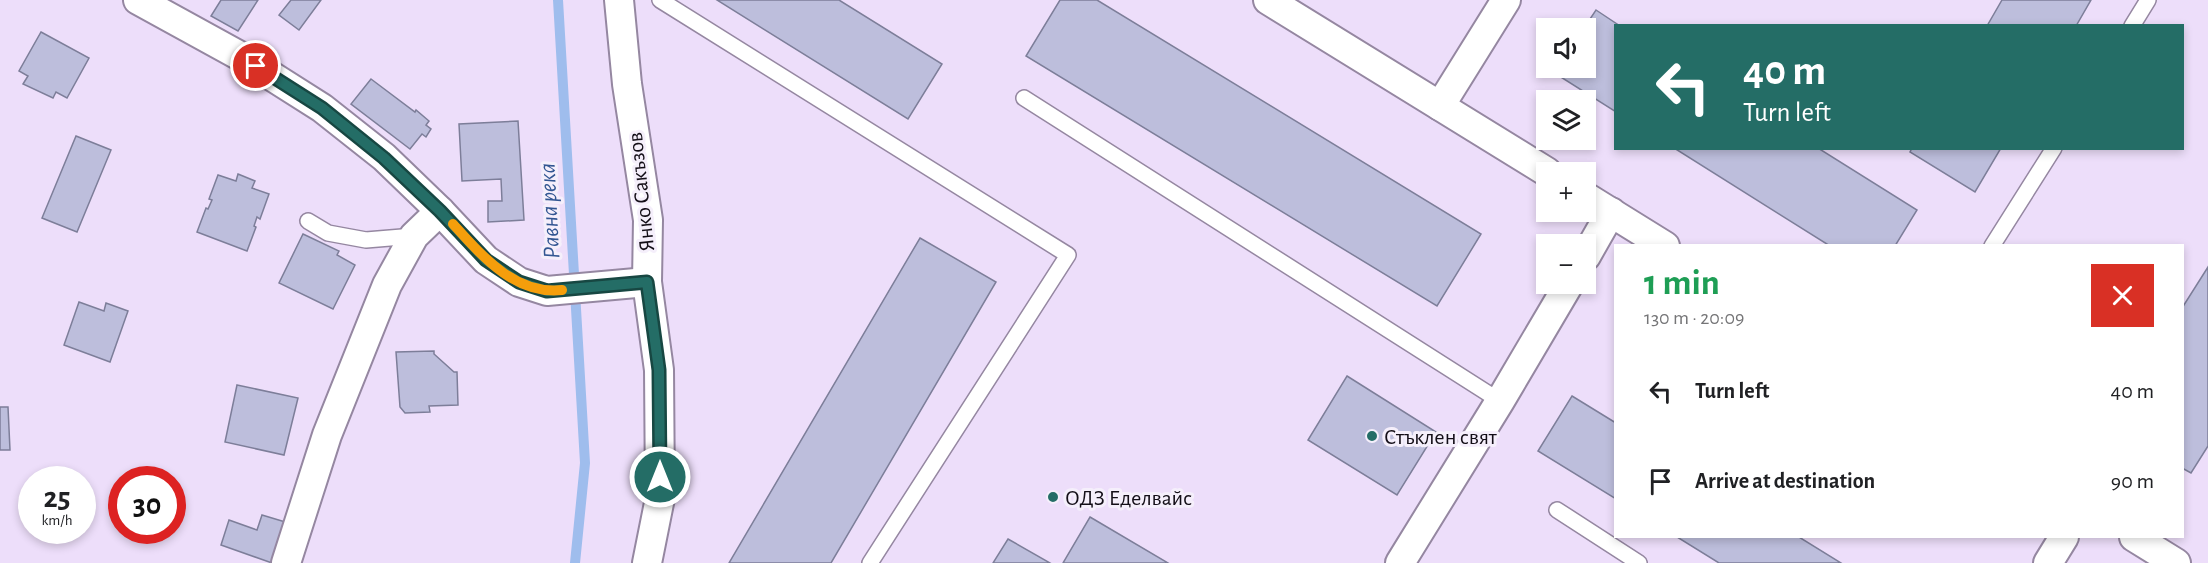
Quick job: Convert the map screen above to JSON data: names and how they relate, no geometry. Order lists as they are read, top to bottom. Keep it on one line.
{"streets":{"street":["Янко Сакъзов"]},"water":["Равна река"],"places":["Стъклен свят","ОДЗ Еделвайс"],"page":{"map_buttons":["+","−"],"turn":["40 m","Turn left"],"heading":["1 min","130 m · 20:09"],"list":[{"name":"Turn left","value":"40 m"},{"name":"Arrive at destination","value":"90 m"}],"speed":"25 km/h","limit":"30"}}
